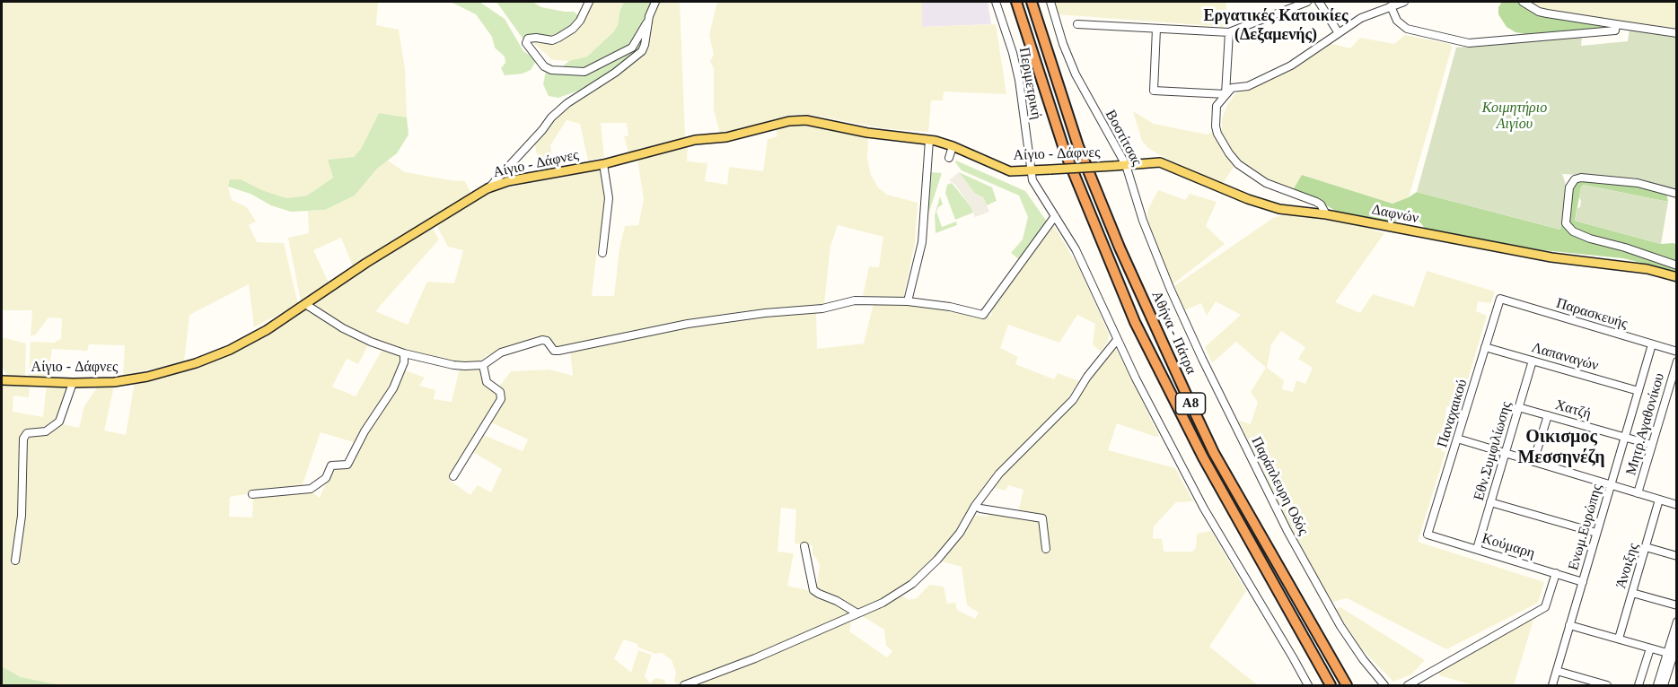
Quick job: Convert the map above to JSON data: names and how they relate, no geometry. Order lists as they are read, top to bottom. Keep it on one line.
{"streets":{"highway":["Αθήνα - Πάτρα","Α8"],"main road":["Αίγιο - Δάφνες","Δαφνών"],"street":["Περιμετρική","Βοστίτσας","Παρασκευής","Λαπαναγών","Χατζή","Παναχαικού","Μητρ.Αγαθονίκου","Εθν.Συμφιλίωσης","Παράπλευρη Οδός","Ενωμ.Ευρώπης","Κούμαρη","Άνοιξης"]},"crossings":[["Περιμετρική","Αίγιο - Δάφνες"],["Βοστίτσας","Δαφνών"],["Βοστίτσας","Παράπλευρη Οδός"],["Αίγιο - Δάφνες","Δαφνών"],["Παρασκευής","Παναχαικού"],["Παρασκευής","Ενωμ.Ευρώπης"],["Λαπαναγών","Παναχαικού"],["Λαπαναγών","Εθν.Συμφιλίωσης"],["Λαπαναγών","Ενωμ.Ευρώπης"],["Χατζή","Μητρ.Αγαθονίκου"],["Χατζή","Εθν.Συμφιλίωσης"],["Χατζή","Ενωμ.Ευρώπης"],["Παναχαικού","Κούμαρη"],["Εθν.Συμφιλίωσης","Κούμαρη"],["Ενωμ.Ευρώπης","Κούμαρη"]],"districts":["Εργατικές Κατοικίες (Δεξαμενής)","Οικισμος Μεσσηνέζη"],"parks":["Κοιμητήριο Αιγίου"]}
